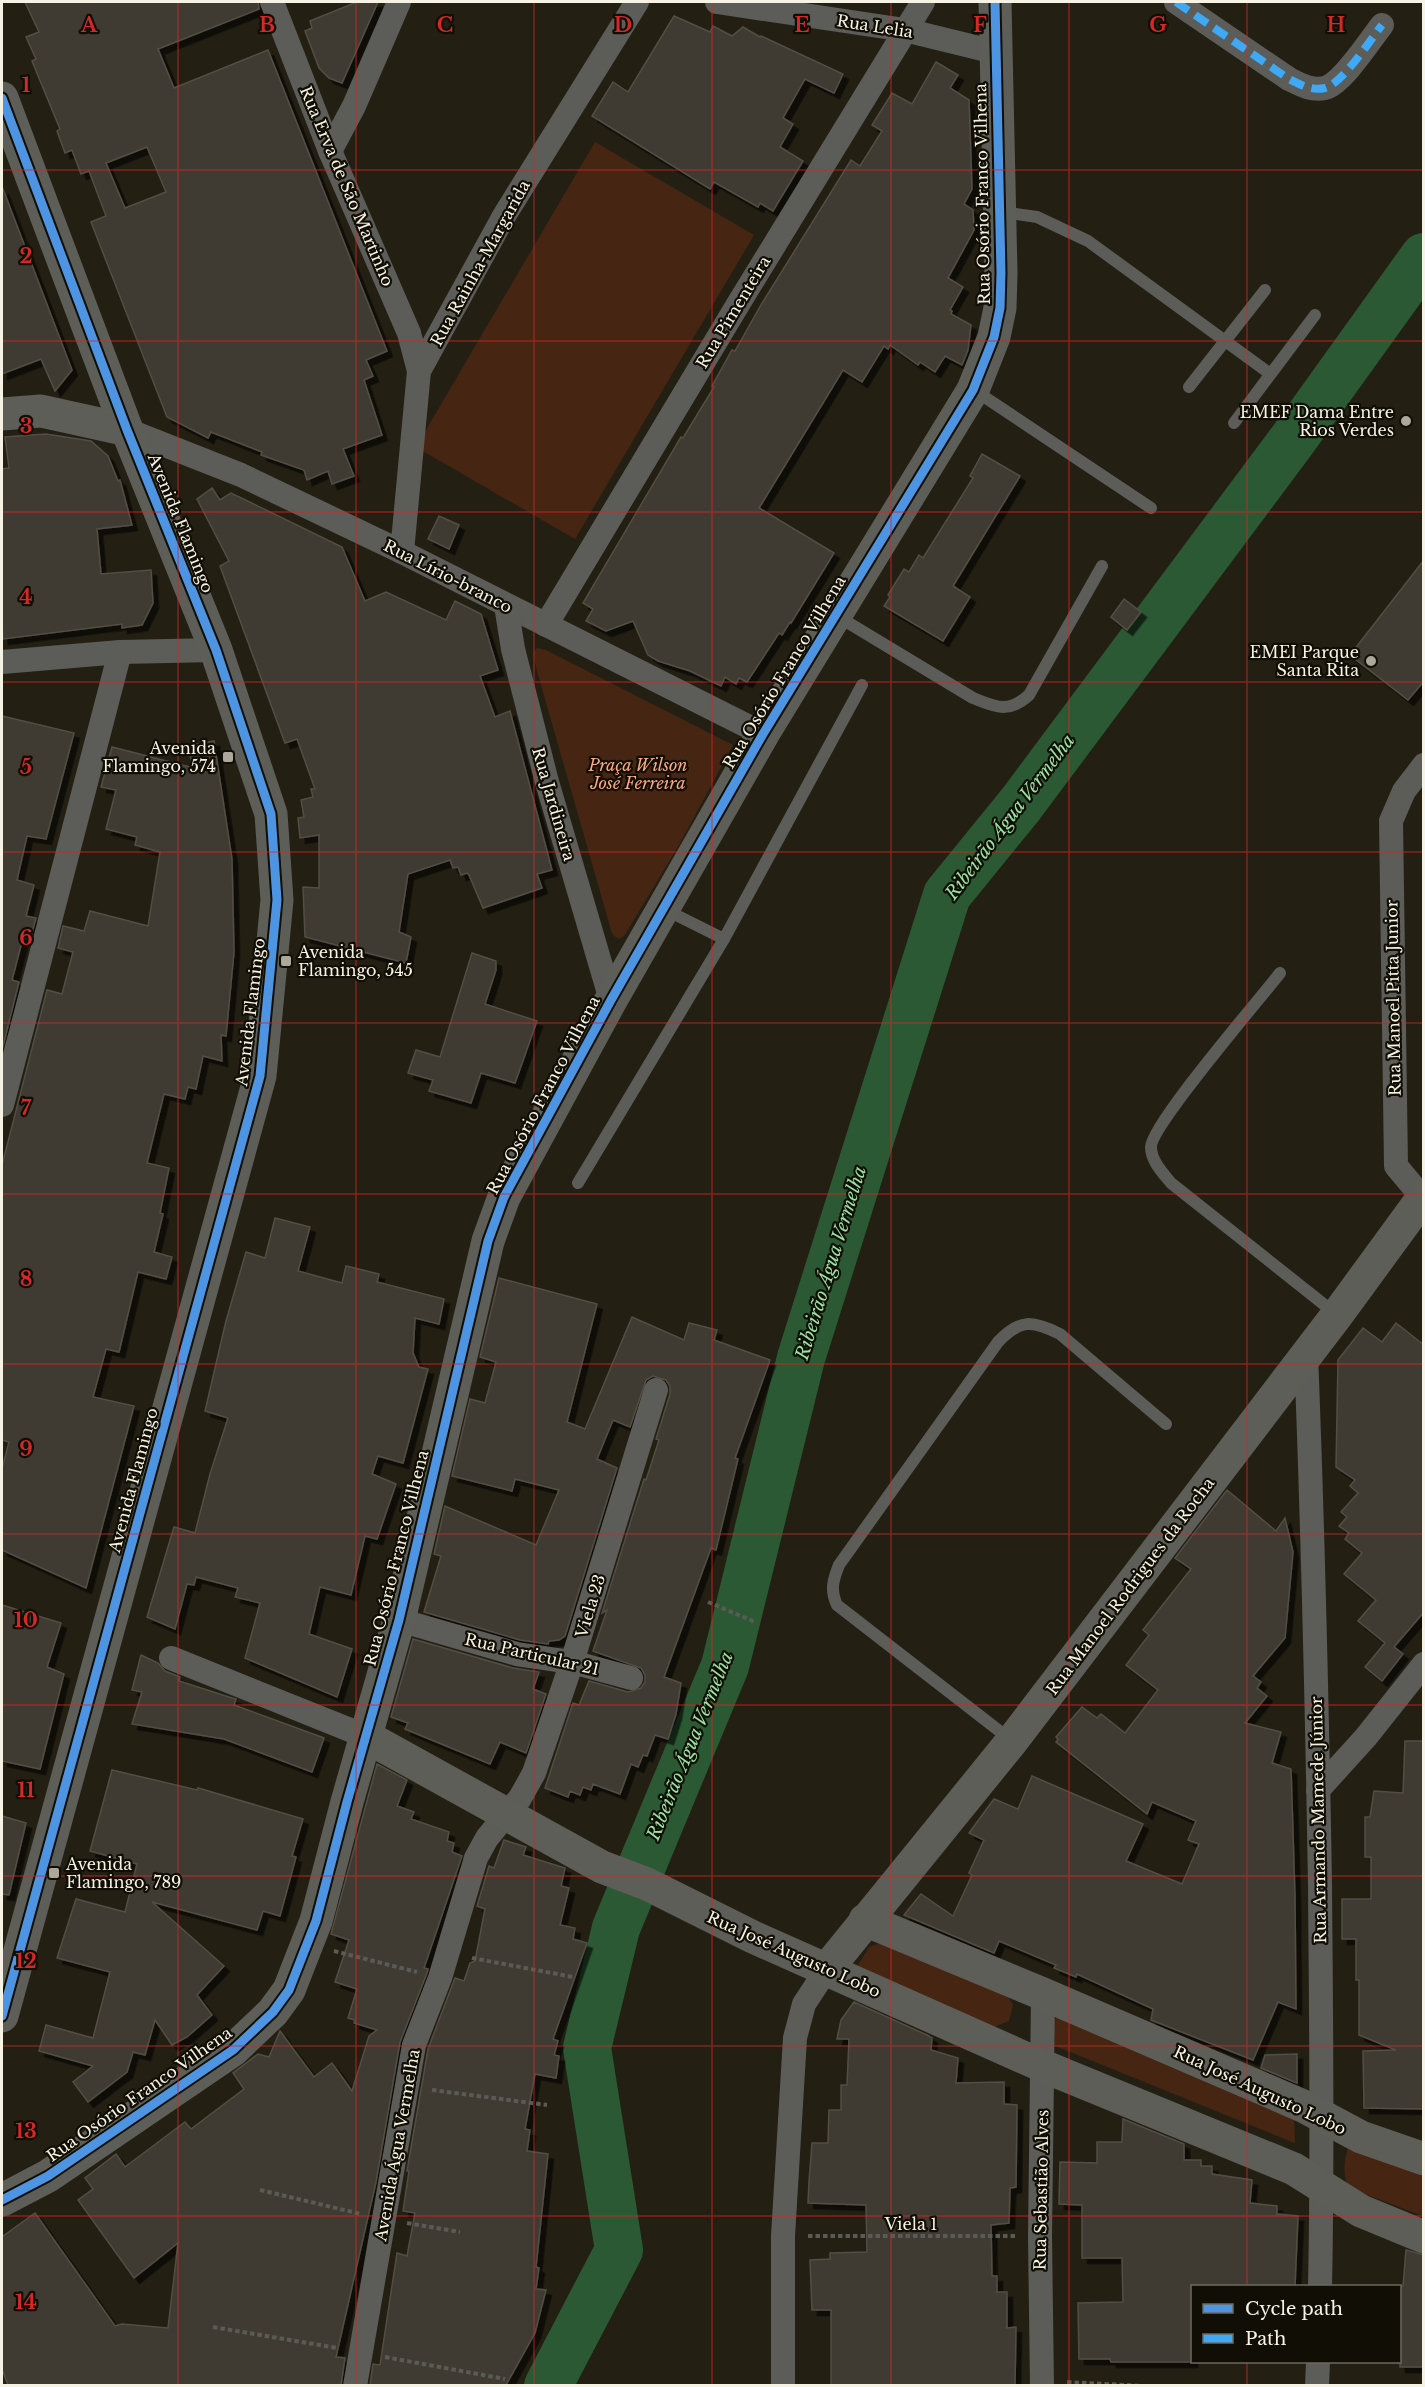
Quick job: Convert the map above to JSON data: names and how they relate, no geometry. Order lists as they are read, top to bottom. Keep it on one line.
{"streets":{"street":["Rua Lelia","Rua Erva de São Martinho","Rua Osório Franco Vilhena","Rua Rainha-Margarida","Rua Pimenteira","Avenida Flamingo","Rua Lírio-branco","Rua Jardineira","Rua Manoel Pitta Junior","Rua Manoel Rodrigues da Rocha","Viela 23","Rua Particular 21","Rua Armando Mamede Júnior","Rua José Augusto Lobo","Avenida Água Vermelha","Rua Sebastião Alves"],"path":["Viela 1"]},"crossings":[["Rua Lelia","Rua Osório Franco Vilhena"],["Rua Lelia","Rua Pimenteira"],["Rua Erva de São Martinho","Rua Rainha-Margarida"],["Rua Osório Franco Vilhena","Rua Lírio-branco"],["Rua Osório Franco Vilhena","Rua Jardineira"],["Rua Osório Franco Vilhena","Rua Particular 21"],["Rua Osório Franco Vilhena","Rua José Augusto Lobo"],["Rua Rainha-Margarida","Rua Lírio-branco"],["Rua Pimenteira","Rua Lírio-branco"],["Avenida Flamingo","Rua Lírio-branco"],["Rua Lírio-branco","Rua Jardineira"],["Rua Manoel Pitta Junior","Rua Manoel Rodrigues da Rocha"],["Rua Manoel Rodrigues da Rocha","Rua Armando Mamede Júnior"],["Rua Manoel Rodrigues da Rocha","Rua José Augusto Lobo"],["Viela 23","Rua Particular 21"],["Viela 23","Rua José Augusto Lobo"],["Viela 23","Avenida Água Vermelha"],["Rua Armando Mamede Júnior","Rua José Augusto Lobo"],["Rua José Augusto Lobo","Avenida Água Vermelha"],["Rua José Augusto Lobo","Rua Sebastião Alves"],["Rua Sebastião Alves","Viela 1"]],"water":["Ribeirão Água Vermelha"],"parks":["Praça Wilson José Ferreira"],"places":{"other":["EMEF Dama Entre Rios Verdes","EMEI Parque Santa Rita"],"transit":["Avenida Flamingo, 574","Avenida Flamingo, 545","Avenida Flamingo, 789"]},"legend":["Cycle path","Path"],"grid":{"columns":["A","B","C","D","E","F","G","H"],"rows":["1","2","3","4","5","6","7","8","9","10","11","12","13","14"]}}
